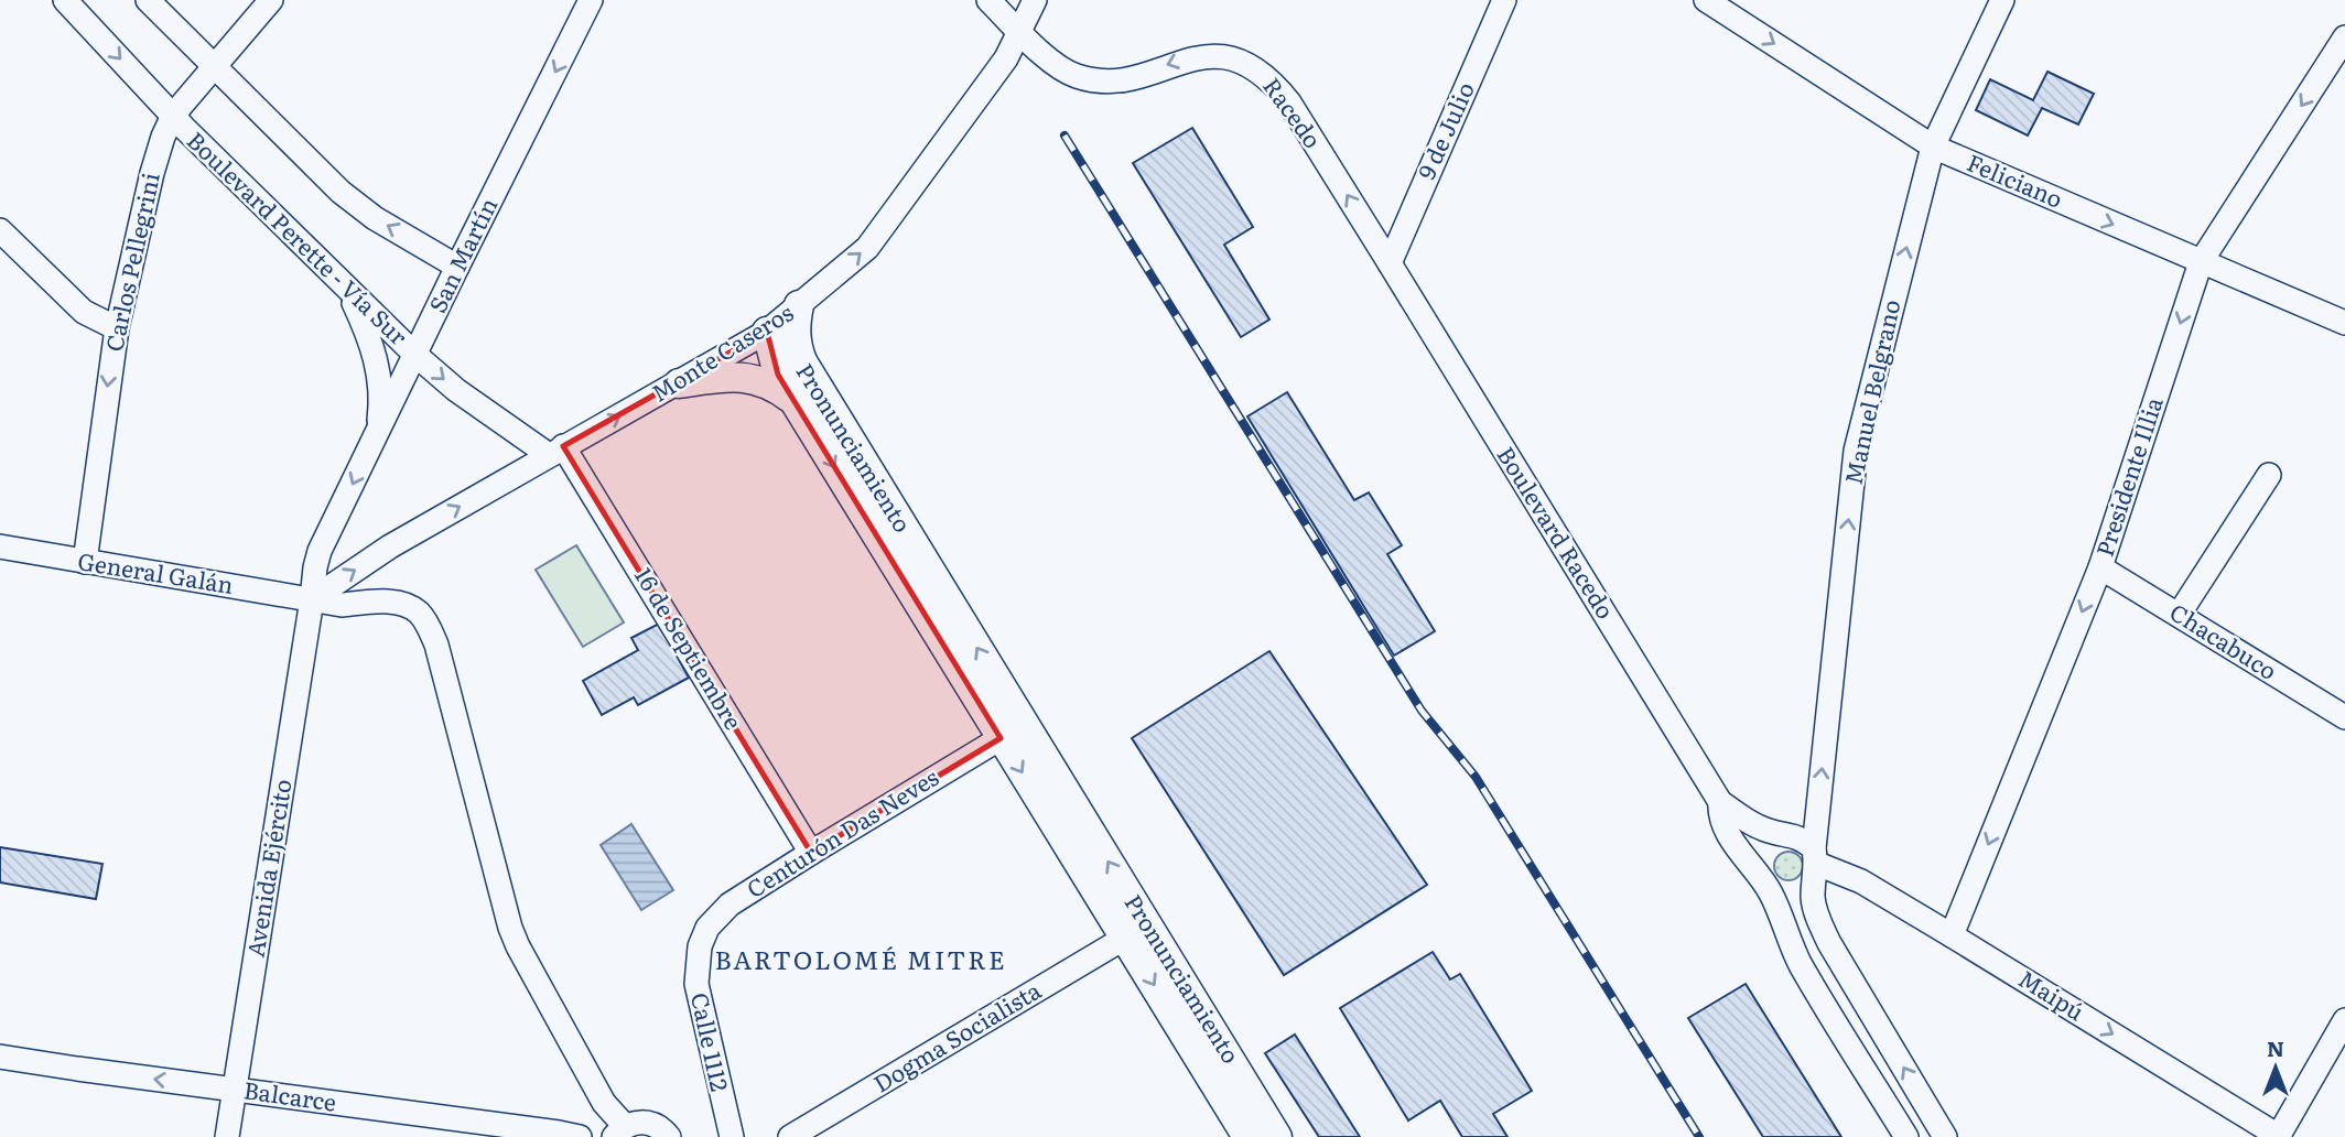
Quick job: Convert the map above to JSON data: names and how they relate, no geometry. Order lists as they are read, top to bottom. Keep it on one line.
{"streets":{"main road":["Pronunciamiento"],"street":["Racedo","9 de Julio","Feliciano","Boulevard Perette - Vía Sur","San Martín","Carlos Pellegrini","Monte Caseros","Manuel Belgrano","Presidente Illia","Boulevard Racedo","General Galán","Chacabuco","16 de Septiembre","Centurón Das Neves","Avenida Ejército","Maipú","Dogma Socialista","Calle 1112","Balcarce"]},"crossings":[["Racedo","9 de Julio"],["Racedo","Monte Caseros"],["Racedo","Boulevard Racedo"],["9 de Julio","Boulevard Racedo"],["Feliciano","Manuel Belgrano"],["Feliciano","Presidente Illia"],["Boulevard Perette - Vía Sur","San Martín"],["Boulevard Perette - Vía Sur","Carlos Pellegrini"],["Boulevard Perette - Vía Sur","Monte Caseros"],["Boulevard Perette - Vía Sur","16 de Septiembre"],["San Martín","Monte Caseros"],["San Martín","General Galán"],["San Martín","Avenida Ejército"],["Carlos Pellegrini","General Galán"],["Monte Caseros","Pronunciamiento"],["Monte Caseros","General Galán"],["Monte Caseros","16 de Septiembre"],["Monte Caseros","Avenida Ejército"],["Manuel Belgrano","Boulevard Racedo"],["Manuel Belgrano","Maipú"],["Pronunciamiento","Centurón Das Neves"],["Pronunciamiento","Dogma Socialista"],["Presidente Illia","Chacabuco"],["Presidente Illia","Maipú"],["Boulevard Racedo","Maipú"],["General Galán","Avenida Ejército"],["16 de Septiembre","Centurón Das Neves"],["Centurón Das Neves","Calle 1112"],["Avenida Ejército","Balcarce"]],"one_way":["Racedo","Feliciano","San Martín","Carlos Pellegrini","Monte Caseros","Manuel Belgrano","Presidente Illia","Maipú","Balcarce"],"districts":["BARTOLOMÉ MITRE"],"north":"top"}
